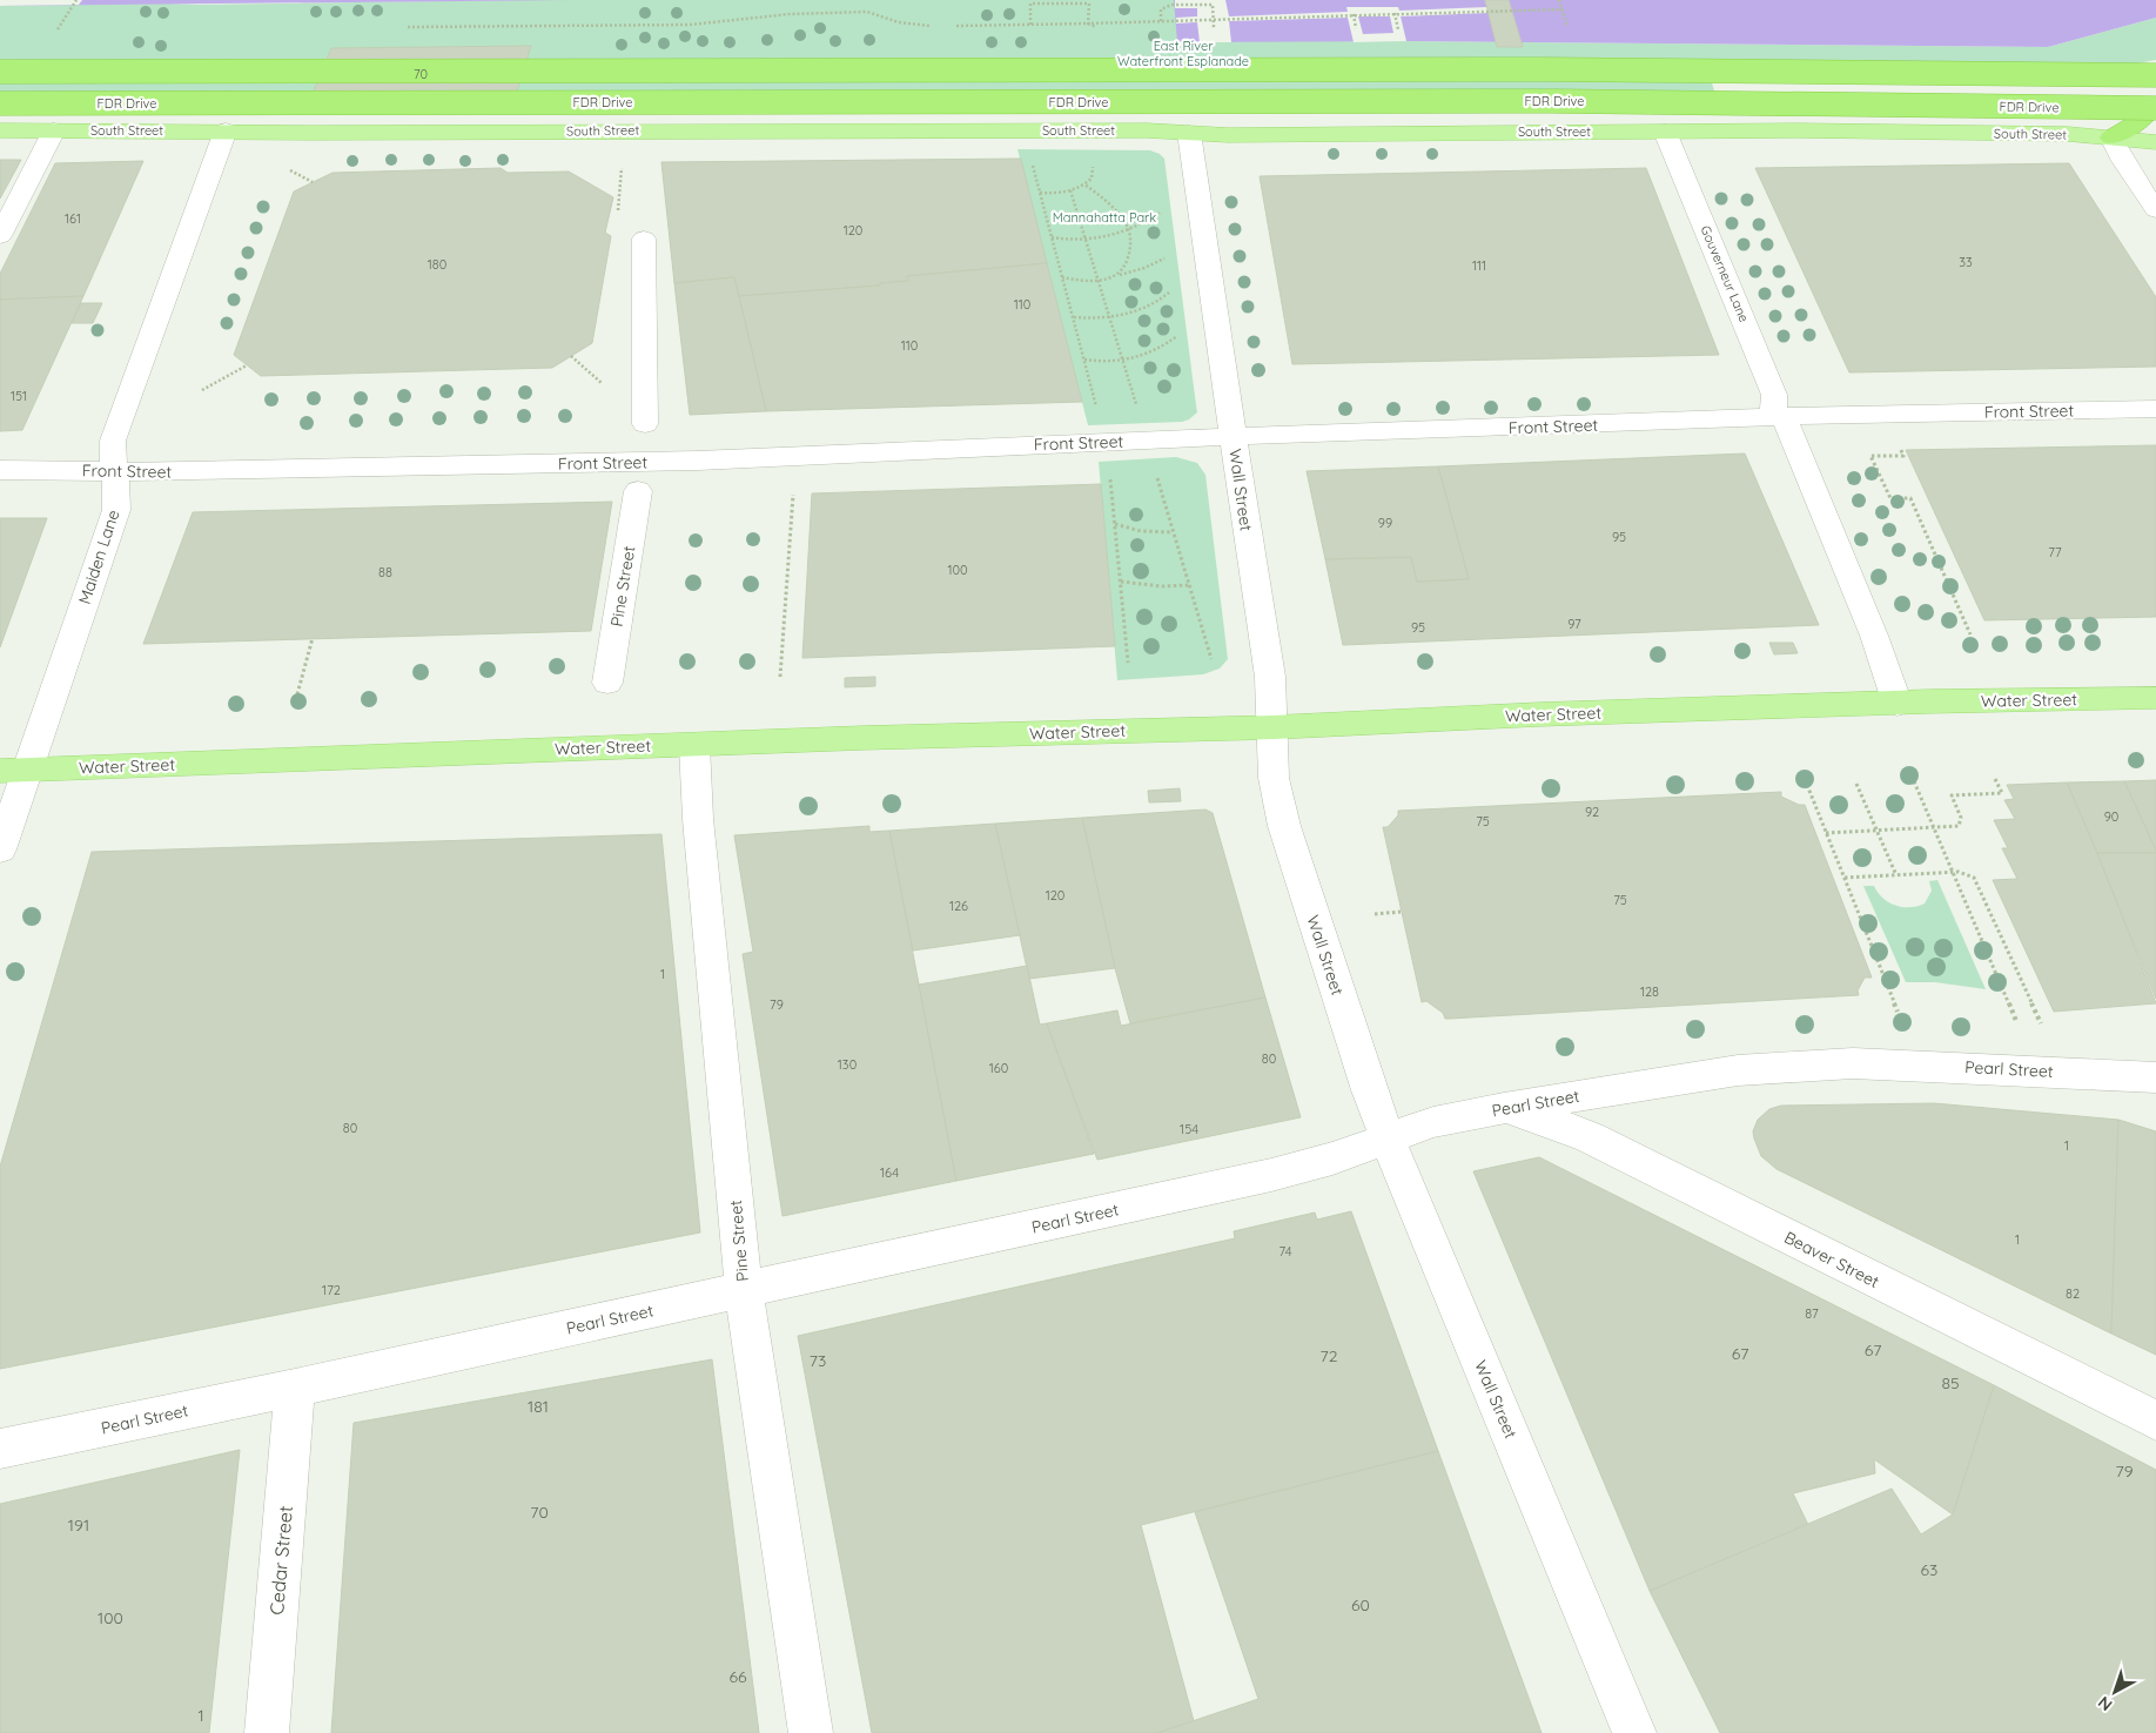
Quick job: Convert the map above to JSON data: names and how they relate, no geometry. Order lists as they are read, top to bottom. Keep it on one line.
{"streets":{"highway":["FDR Drive"],"main road":["South Street","Water Street"],"street":["Gouverneur Lane","Front Street","Wall Street","Maiden Lane","Pine Street","Pearl Street","Beaver Street","Cedar Street"]},"crossings":[["South Street","Gouverneur Lane"],["South Street","Wall Street"],["South Street","Maiden Lane"],["Gouverneur Lane","Front Street"],["Front Street","Wall Street"],["Front Street","Maiden Lane"],["Wall Street","Water Street"],["Wall Street","Pearl Street"],["Maiden Lane","Water Street"],["Pine Street","Water Street"],["Pine Street","Pearl Street"],["Pearl Street","Beaver Street"],["Pearl Street","Cedar Street"]],"parks":["East River Waterfront Esplanade","Mannahatta Park"],"house_numbers":["70","161","120","33","180","111","110","110","151","99","95","77","100","88","97","95","92","90","75","120","75","126","1","128","79","80","130","160","80","154","1","164","1","74","172","82","87","67","67","72","73","85","181","79","70","191","63","60","100","66","1"],"north":"bottom left"}
